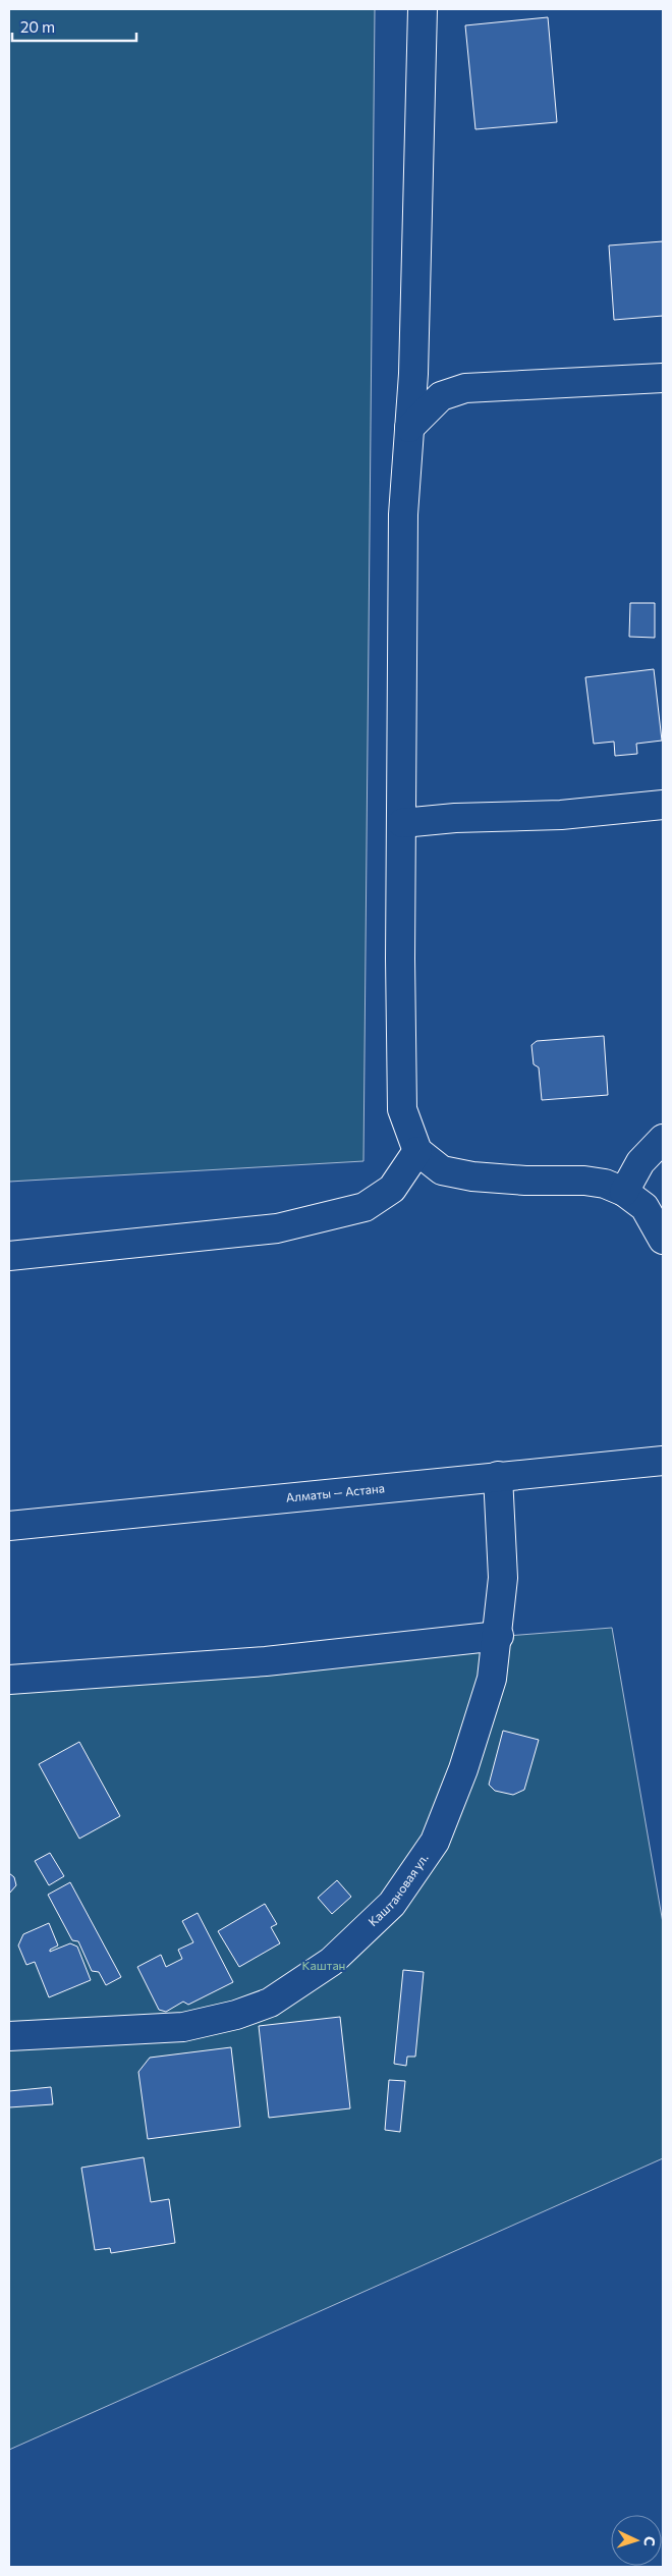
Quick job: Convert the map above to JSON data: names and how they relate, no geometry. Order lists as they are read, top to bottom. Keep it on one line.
{"streets":{"main road":["Алматы — Астана","Каштановая ул."]},"crossings":[["Алматы — Астана","Каштановая ул."]],"parks":["Каштан"],"scale_bar":"20 m","north":"right"}
